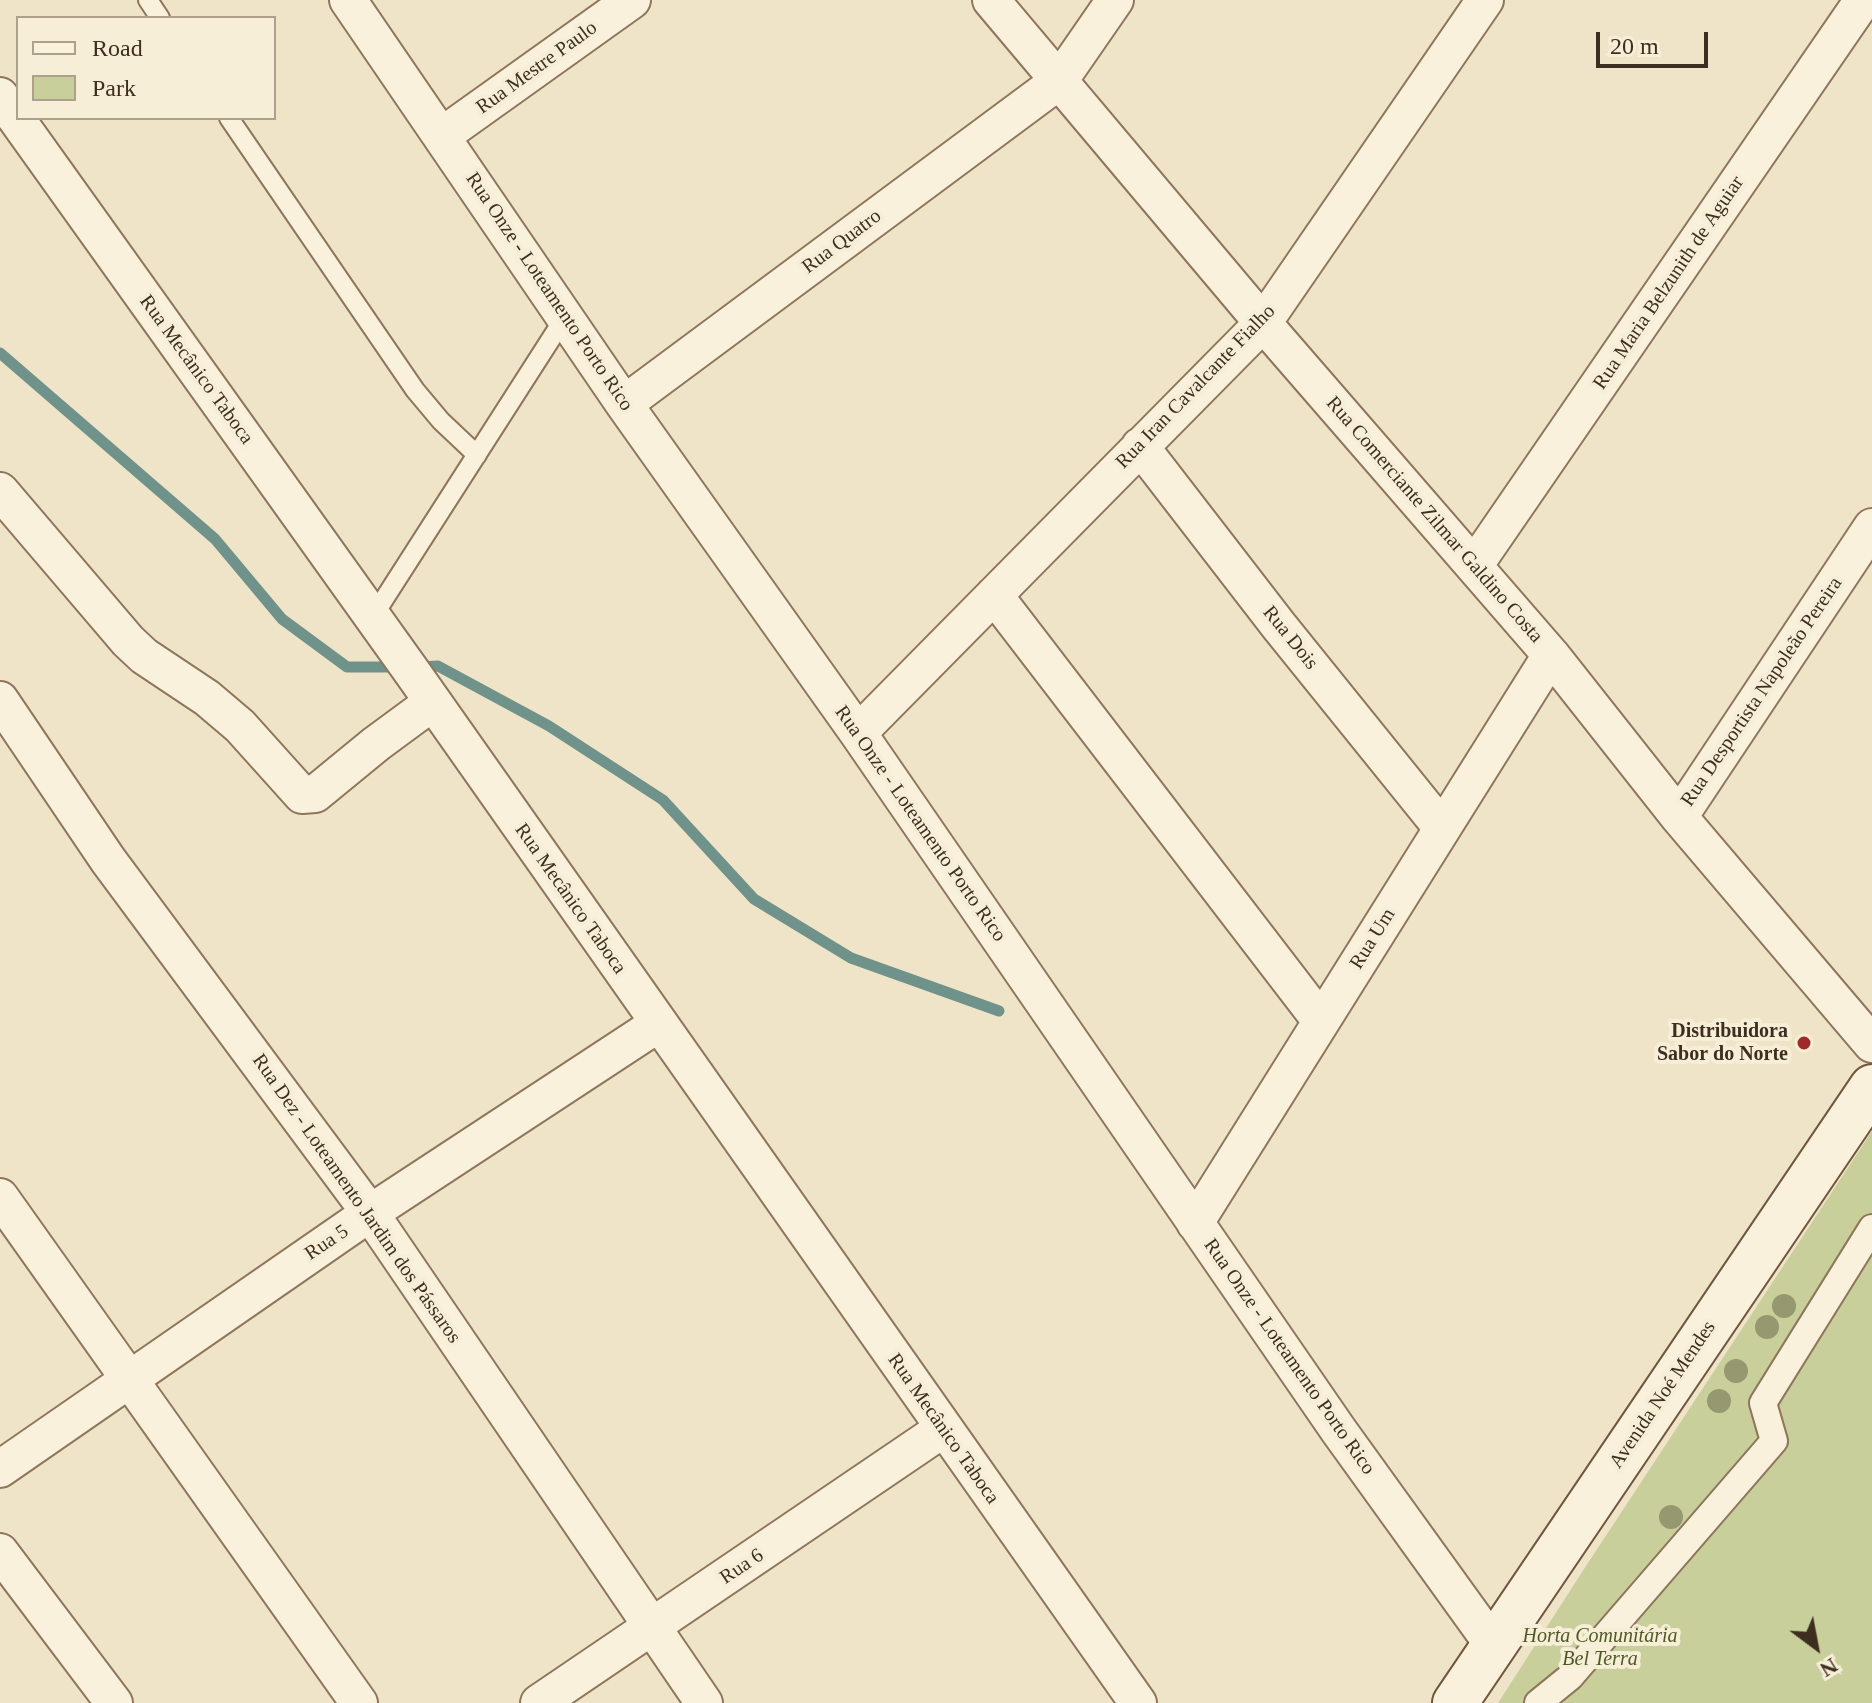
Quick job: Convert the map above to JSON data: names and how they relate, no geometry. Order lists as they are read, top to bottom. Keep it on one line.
{"streets":{"main road":["Avenida Noé Mendes"],"street":["Rua Mestre Paulo","Rua Quatro","Rua Maria Belzunith de Aguiar","Rua Onze - Loteamento Porto Rico","Rua Mecânico Taboca","Rua Iran Cavalcante Fialho","Rua Comerciante Zilmar Galdino Costa","Rua Dois","Rua Desportista Napoleão Pereira","Rua Um","Rua Dez - Loteamento Jardim dos Pássaros","Rua 5","Rua 6"]},"crossings":[["Rua Mestre Paulo","Rua Onze - Loteamento Porto Rico"],["Rua Quatro","Rua Onze - Loteamento Porto Rico"],["Rua Quatro","Rua Comerciante Zilmar Galdino Costa"],["Rua Maria Belzunith de Aguiar","Rua Comerciante Zilmar Galdino Costa"],["Rua Onze - Loteamento Porto Rico","Rua Iran Cavalcante Fialho"],["Rua Onze - Loteamento Porto Rico","Rua Um"],["Rua Onze - Loteamento Porto Rico","Avenida Noé Mendes"],["Rua Mecânico Taboca","Rua 5"],["Rua Mecânico Taboca","Rua 6"],["Rua Iran Cavalcante Fialho","Rua Comerciante Zilmar Galdino Costa"],["Rua Iran Cavalcante Fialho","Rua Dois"],["Rua Comerciante Zilmar Galdino Costa","Rua Desportista Napoleão Pereira"],["Rua Comerciante Zilmar Galdino Costa","Rua Um"],["Rua Dois","Rua Um"],["Rua Dez - Loteamento Jardim dos Pássaros","Rua 5"],["Rua Dez - Loteamento Jardim dos Pássaros","Rua 6"]],"parks":["Horta Comunitária Bel Terra"],"places":["Distribuidora Sabor do Norte"],"legend":["Road","Park"],"scale_bar":"20 m","north":"bottom right"}
